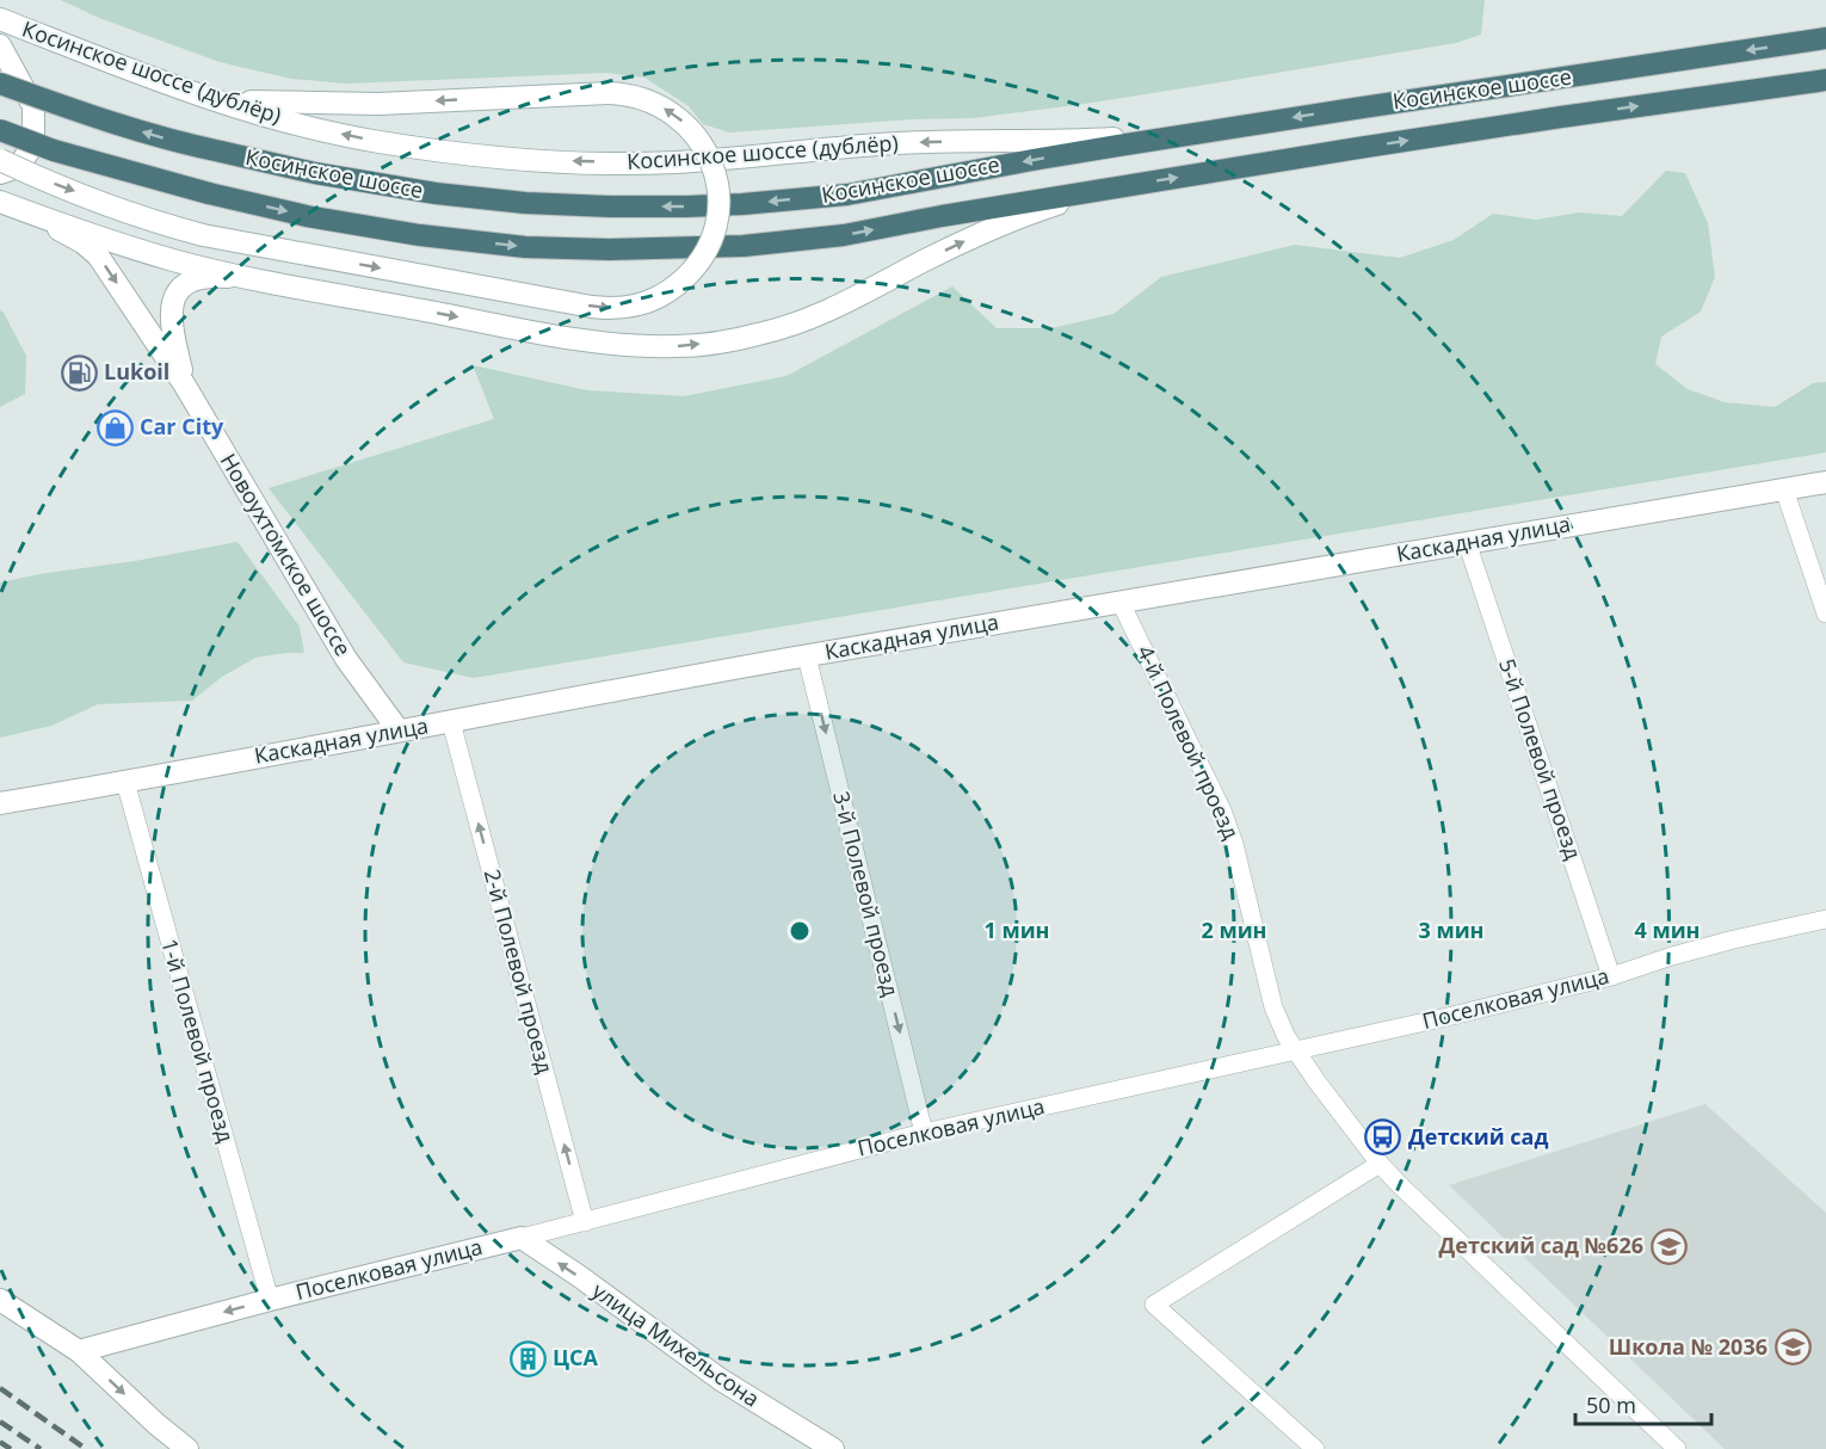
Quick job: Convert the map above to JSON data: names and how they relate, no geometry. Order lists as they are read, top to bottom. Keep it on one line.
{"streets":{"highway":["Косинское шоссе"],"main road":["Косинское шоссе (дублёр)","Каскадная улица","Новоухтомское шоссе","Поселковая улица","улица Михельсона"],"street":["4-й Полевой проезд","5-й Полевой проезд","3-й Полевой проезд","2-й Полевой проезд","1-й Полевой проезд"]},"crossings":[["Косинское шоссе (дублёр)","Косинское шоссе"],["Каскадная улица","Новоухтомское шоссе"],["Каскадная улица","4-й Полевой проезд"],["Каскадная улица","5-й Полевой проезд"],["Каскадная улица","3-й Полевой проезд"],["Каскадная улица","2-й Полевой проезд"],["Каскадная улица","1-й Полевой проезд"],["4-й Полевой проезд","Поселковая улица"],["5-й Полевой проезд","Поселковая улица"],["3-й Полевой проезд","Поселковая улица"],["2-й Полевой проезд","Поселковая улица"],["Поселковая улица","1-й Полевой проезд"],["Поселковая улица","улица Михельсона"]],"one_way":["Новоухтомское шоссе","3-й Полевой проезд","2-й Полевой проезд","улица Михельсона"],"places":{"fuel station":["Lukoil"],"shop":["Car City"],"bus stop":["Детский сад"],"school or university":["Детский сад №626","Школа № 2036"],"building":["ЦСА"]},"scale_bar":"50 m","rings":["1 мин","2 мин","3 мин","4 мин"]}
